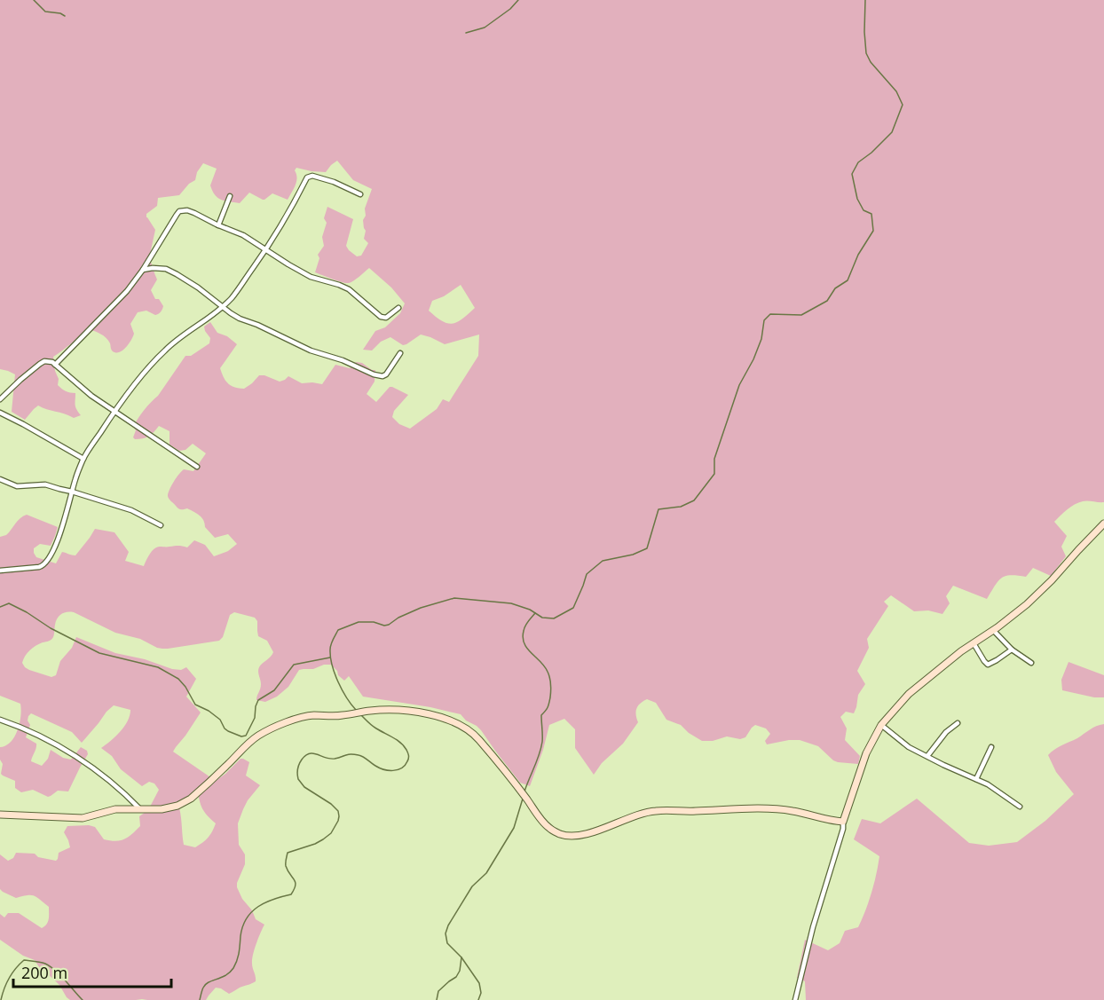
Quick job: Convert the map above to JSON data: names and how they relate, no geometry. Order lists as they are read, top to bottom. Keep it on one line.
{"scale_bar":"200 m"}
